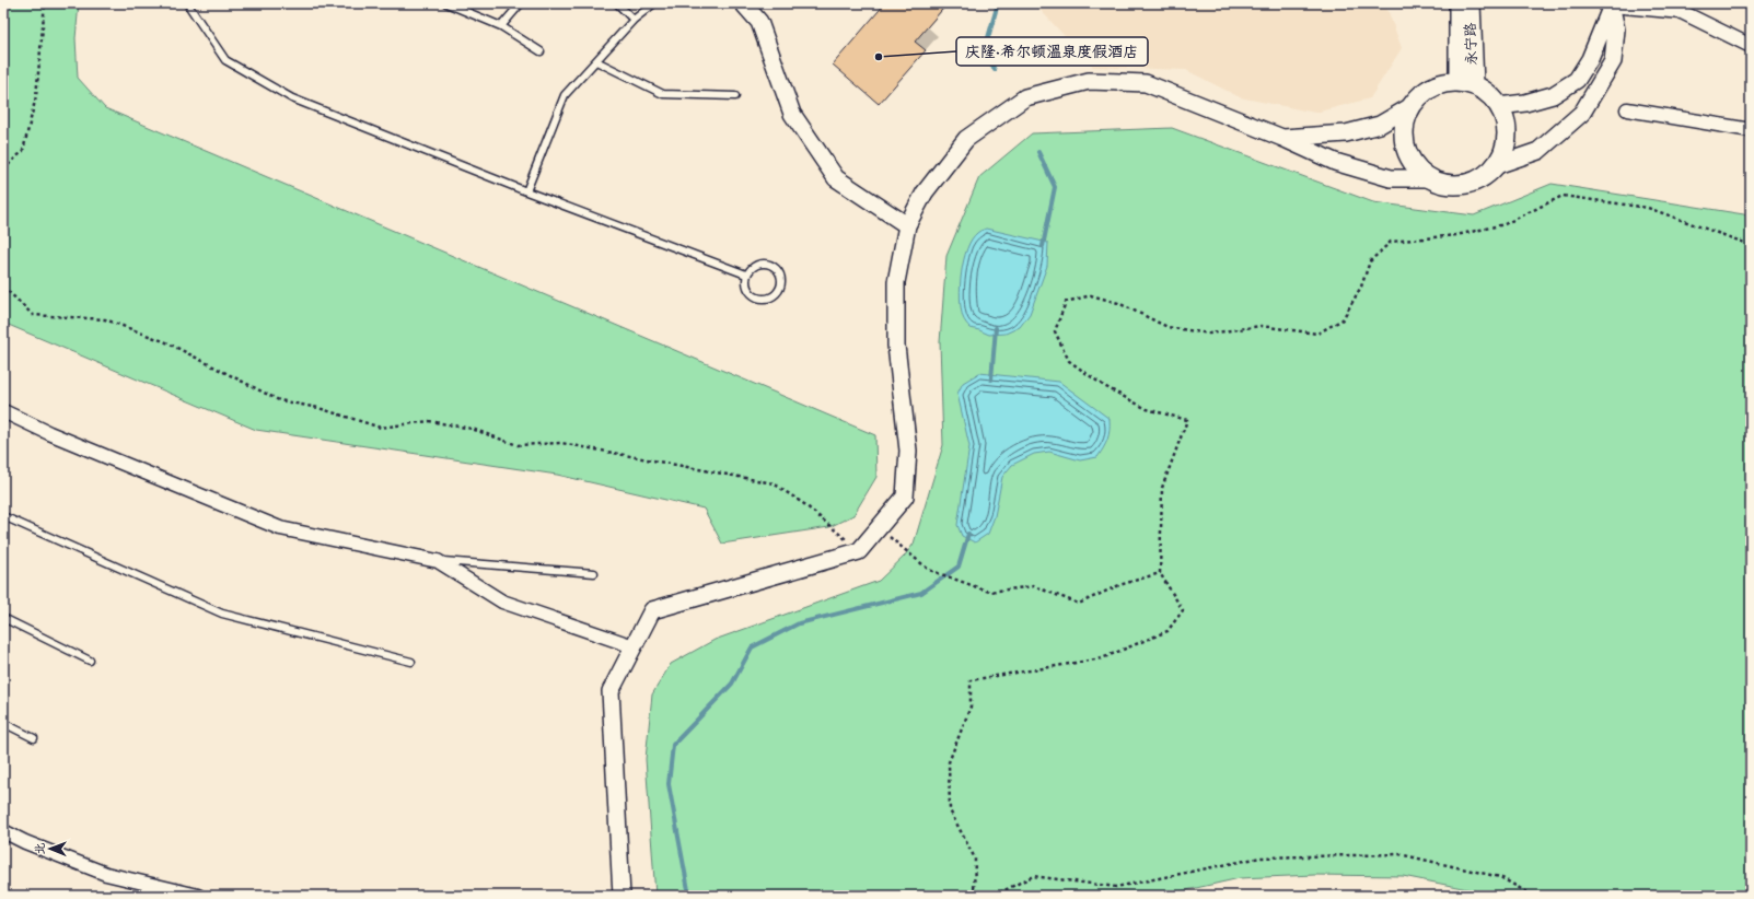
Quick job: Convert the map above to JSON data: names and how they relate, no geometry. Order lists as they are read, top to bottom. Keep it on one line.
{"streets":{"main road":["永宁路"]},"places":["庆隆·希尔顿温泉度假酒店"],"north":"left"}
